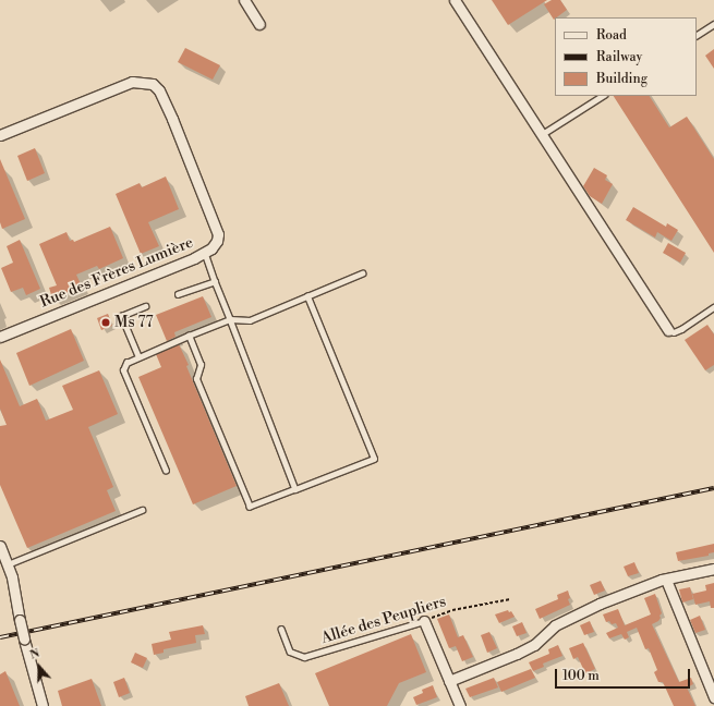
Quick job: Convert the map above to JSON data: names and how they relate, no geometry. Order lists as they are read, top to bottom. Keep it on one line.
{"streets":{"street":["Rue des Frères Lumière"],"lane":["Allée des Peupliers"]},"places":["Ms 77"],"legend":["Road","Railway","Building"],"scale_bar":"100 m","north":"top"}
